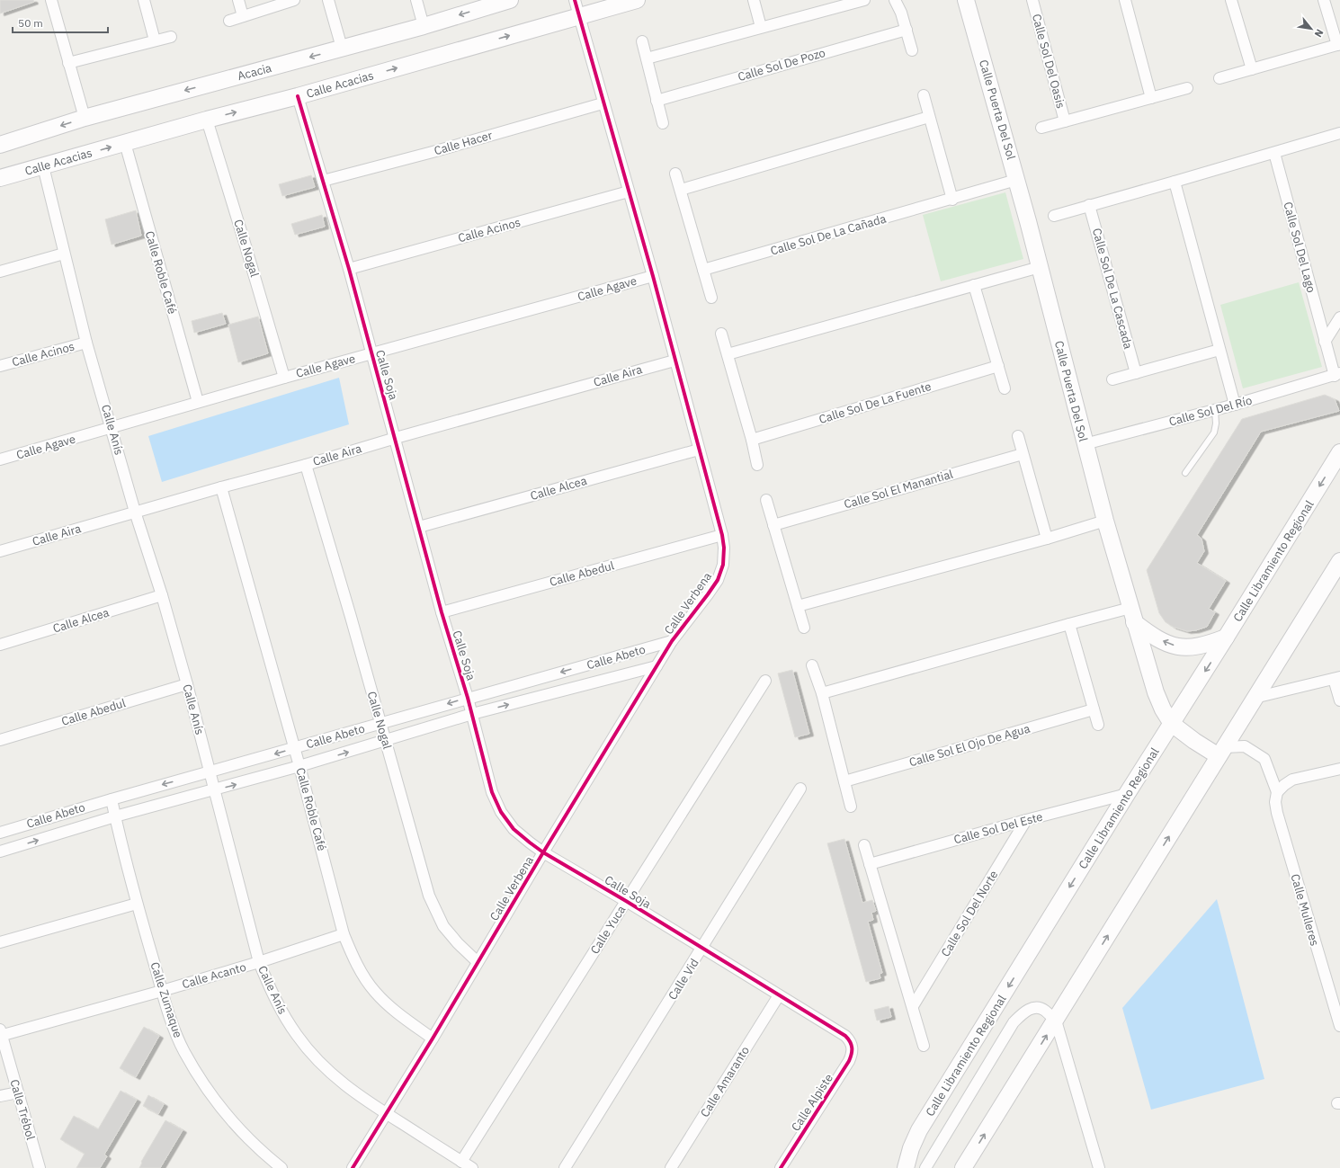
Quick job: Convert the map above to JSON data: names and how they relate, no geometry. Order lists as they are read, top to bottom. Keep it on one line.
{"streets":{"street":["Calle Sol Del Oasis","Calle Sol De Pozo","Acacia","Calle Acacias","Calle Puerta Del Sol","Calle Hacer","Calle Acinos","Calle Sol De La Cañada","Calle Sol Del Lago","Calle Nogal","Calle Roble Café","Calle Agave","Calle Sol De La Cascada","Calle Soja","Calle Aira","Calle Sol De La Fuente","Calle Sol Del Río","Calle Anís","Calle Alcea","Calle Sol El Manantial","Calle Libramiento Regional","Calle Abedul","Calle Verbena","Calle Abeto","Calle Sol El Ojo De Agua","Calle Sol Del Este","Calle Mulleres","Calle Sol Del Norte","Calle Yuca","Calle Acanto","Calle Vid","Calle Zumaque","Calle Amaranto","Calle Alpiste","Calle Trébol"]},"crossings":[["Calle Acacias","Calle Nogal"],["Calle Acacias","Calle Roble Café"],["Calle Acacias","Calle Soja"],["Calle Acacias","Calle Anís"],["Calle Acacias","Calle Verbena"],["Calle Puerta Del Sol","Calle Sol De La Cañada"],["Calle Puerta Del Sol","Calle Sol Del Río"],["Calle Puerta Del Sol","Calle Libramiento Regional"],["Calle Hacer","Calle Soja"],["Calle Hacer","Calle Verbena"],["Calle Acinos","Calle Soja"],["Calle Acinos","Calle Anís"],["Calle Acinos","Calle Verbena"],["Calle Sol Del Lago","Calle Sol Del Río"],["Calle Nogal","Calle Agave"],["Calle Nogal","Calle Aira"],["Calle Nogal","Calle Verbena"],["Calle Nogal","Calle Abeto"],["Calle Roble Café","Calle Agave"],["Calle Roble Café","Calle Aira"],["Calle Roble Café","Calle Verbena"],["Calle Roble Café","Calle Abeto"],["Calle Roble Café","Calle Acanto"],["Calle Agave","Calle Soja"],["Calle Agave","Calle Anís"],["Calle Agave","Calle Verbena"],["Calle Soja","Calle Aira"],["Calle Soja","Calle Alcea"],["Calle Soja","Calle Abedul"],["Calle Soja","Calle Verbena"],["Calle Soja","Calle Abeto"],["Calle Soja","Calle Yuca"],["Calle Soja","Calle Vid"],["Calle Soja","Calle Amaranto"],["Calle Soja","Calle Alpiste"],["Calle Aira","Calle Anís"],["Calle Aira","Calle Verbena"],["Calle Anís","Calle Alcea"],["Calle Anís","Calle Abedul"],["Calle Anís","Calle Verbena"],["Calle Anís","Calle Abeto"],["Calle Anís","Calle Yuca"],["Calle Anís","Calle Acanto"],["Calle Alcea","Calle Verbena"],["Calle Libramiento Regional","Calle Sol Del Este"],["Calle Abedul","Calle Verbena"],["Calle Verbena","Calle Abeto"],["Calle Abeto","Calle Zumaque"],["Calle Sol Del Este","Calle Sol Del Norte"],["Calle Acanto","Calle Zumaque"],["Calle Acanto","Calle Trébol"]],"one_way":["Calle Acacias"],"scale_bar":"50 m","north":"bottom right"}
